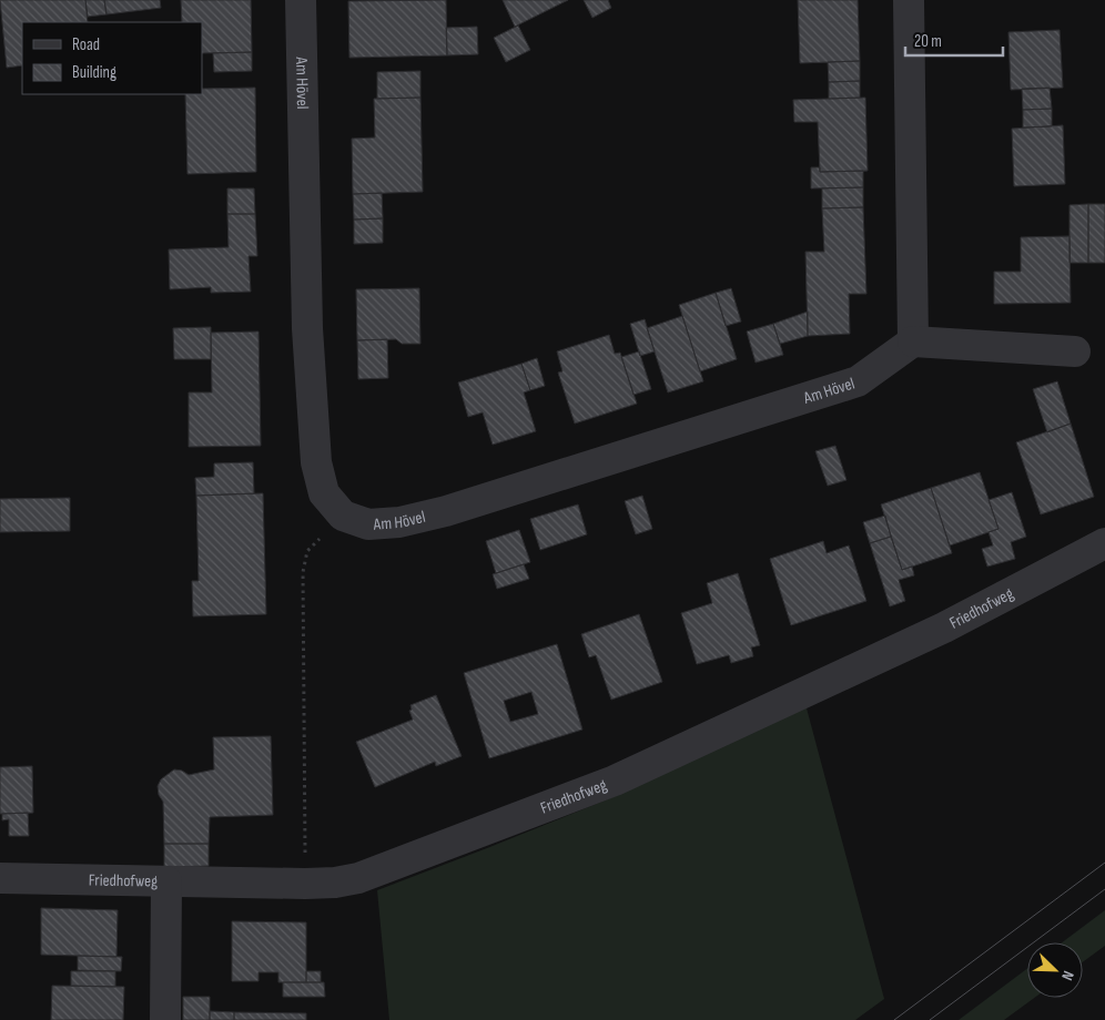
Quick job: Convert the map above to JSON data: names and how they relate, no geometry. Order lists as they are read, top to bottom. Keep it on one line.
{"streets":{"street":["Am Hövel","Friedhofweg"]},"legend":["Road","Building"],"scale_bar":"20 m","north":"bottom right"}
